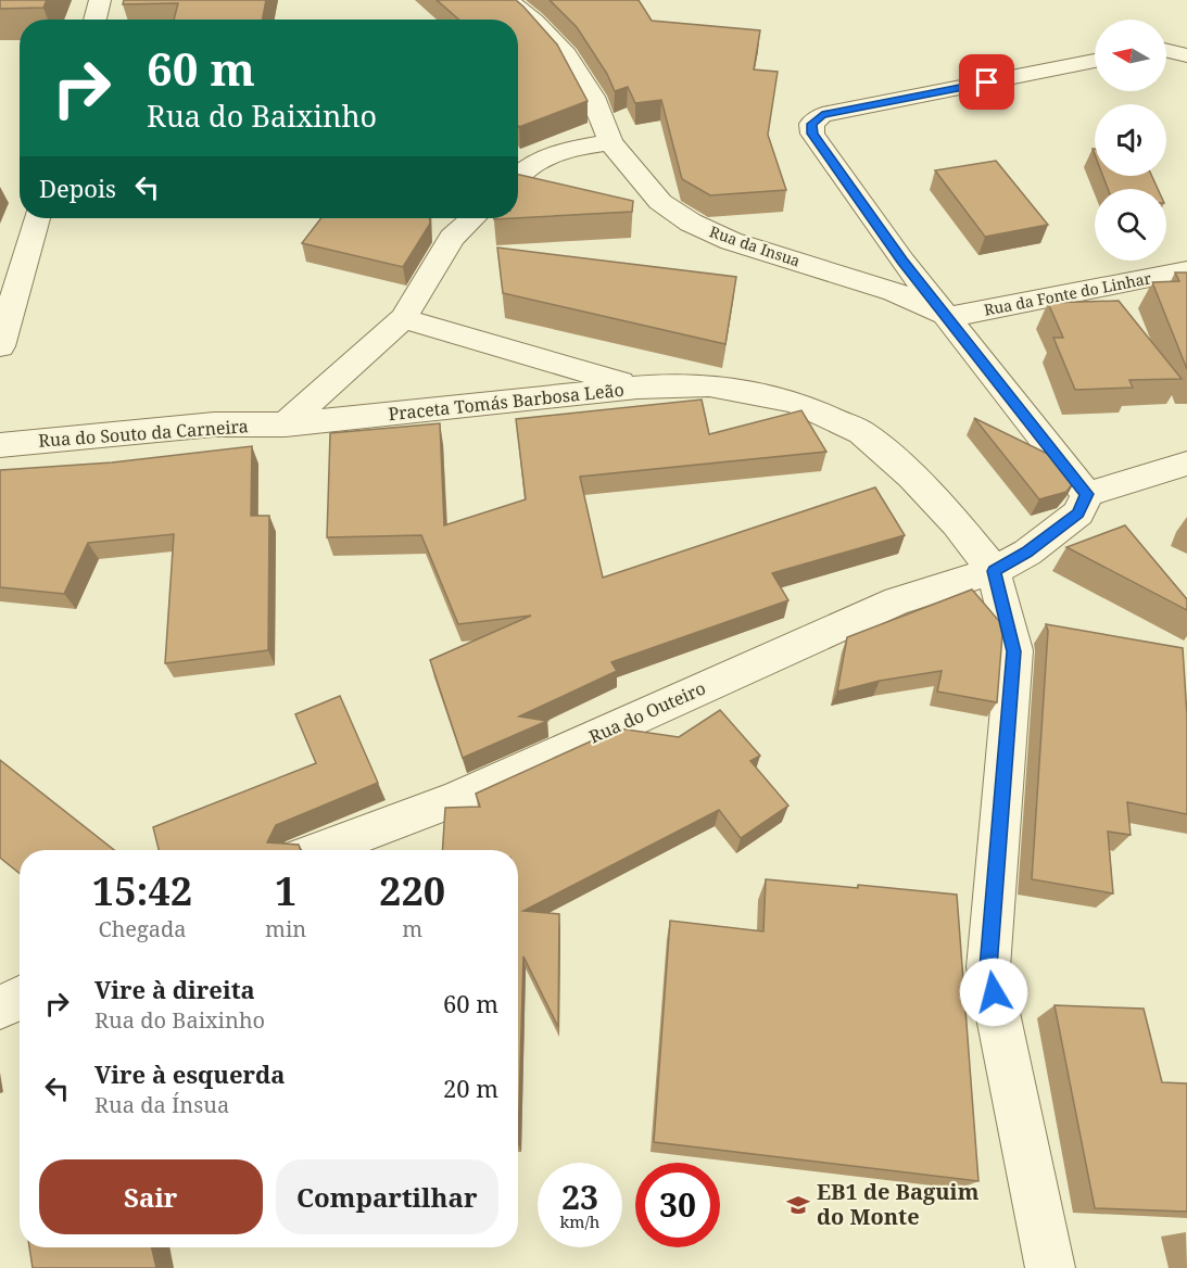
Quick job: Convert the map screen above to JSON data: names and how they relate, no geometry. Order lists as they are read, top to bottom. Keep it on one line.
{"streets":{"street":["Rua da Insua","Rua da Fonte do Linhar","Praceta Tomás Barbosa Leão","Rua do Souto da Carneira","Rua do Outeiro"]},"crossings":[["Rua da Insua","Rua da Fonte do Linhar"],["Praceta Tomás Barbosa Leão","Rua do Souto da Carneira"]],"places":{"school or university":["EB1 de Baguim do Monte"]},"north":"left","page":{"turn":["60 m","Rua do Baixinho"],"then":"Depois","eta":["15:42","Chegada","1","min","220","m"],"list":[{"name":"Vire à direita","note":"Rua do Baixinho","value":"60 m"},{"name":"Vire à esquerda","note":"Rua da Ínsua","value":"20 m"}],"buttons":["Sair","Compartilhar"],"speed":"23 km/h","limit":"30"}}
